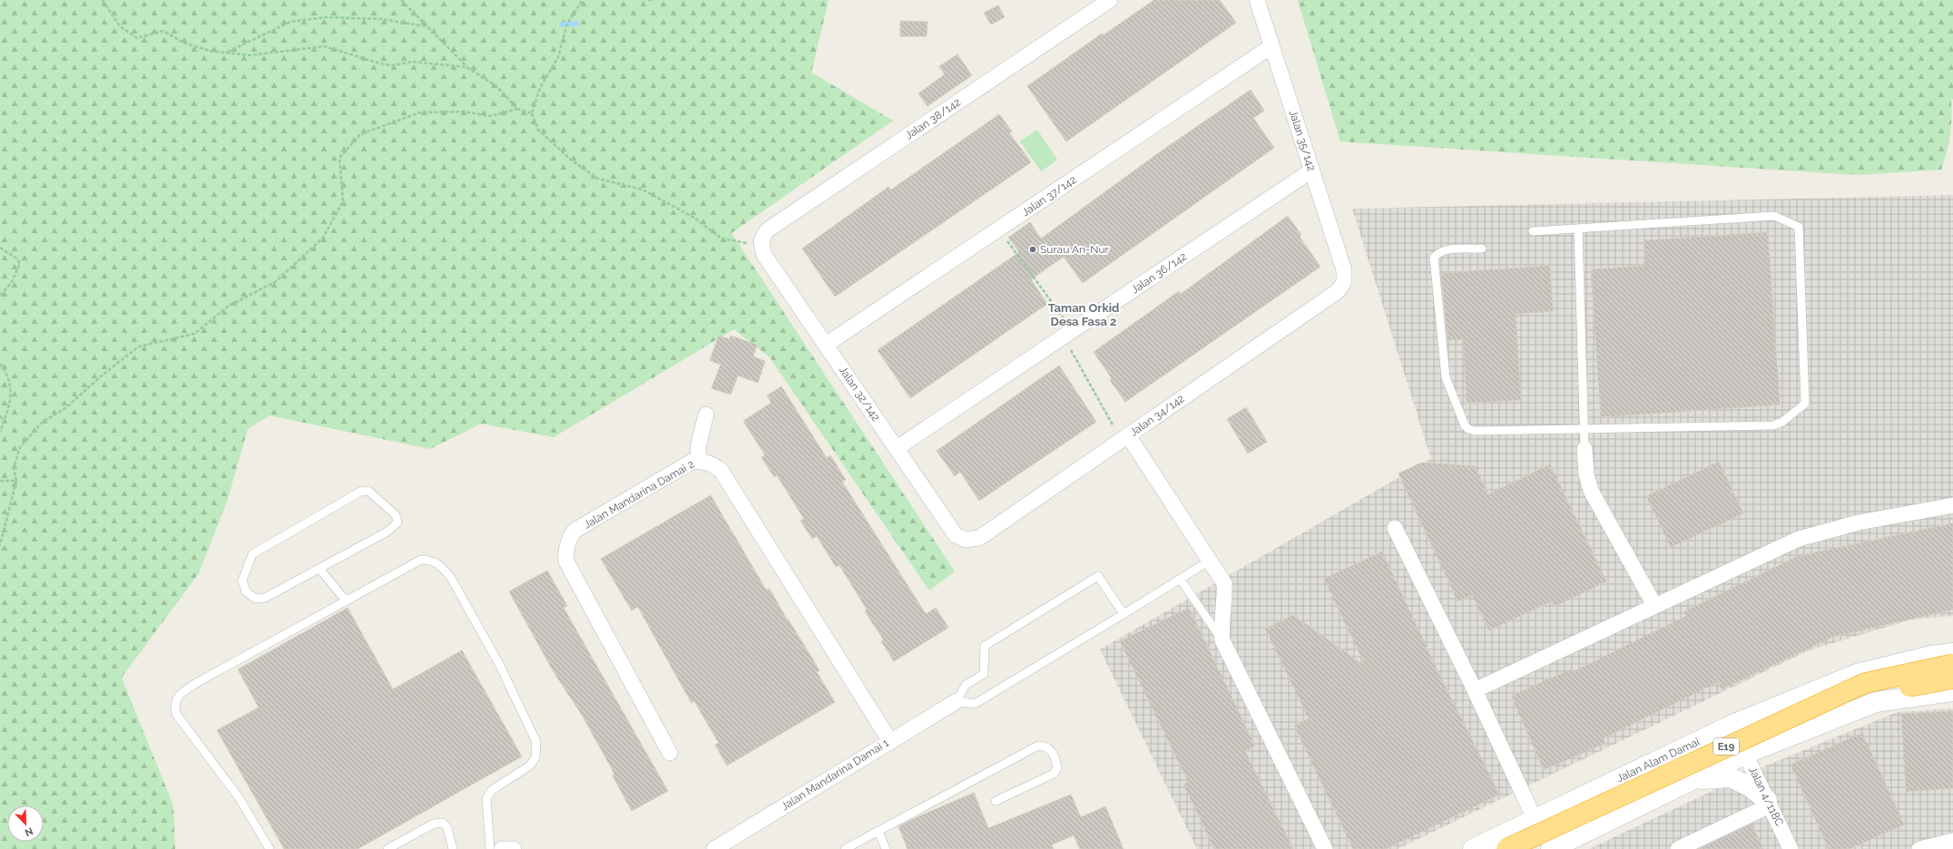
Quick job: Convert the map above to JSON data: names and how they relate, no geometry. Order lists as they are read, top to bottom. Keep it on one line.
{"streets":{"highway":["E19"],"main road":["Jalan Alam Damai"],"street":["Jalan 38/142","Jalan 35/142","Jalan 37/142","Jalan 36/142","Jalan 32/142","Jalan 34/142","Jalan Mandarina Damai 2","Jalan Mandarina Damai 1","Jalan 4/118C"]},"crossings":[["Jalan 38/142","Jalan 32/142"],["Jalan 35/142","Jalan 37/142"],["Jalan 35/142","Jalan 36/142"],["Jalan 35/142","Jalan 34/142"],["Jalan 37/142","Jalan 32/142"],["Jalan 36/142","Jalan 32/142"],["Jalan 32/142","Jalan 34/142"],["Jalan Mandarina Damai 2","Jalan Mandarina Damai 1"],["Jalan Alam Damai","Jalan 4/118C"]],"districts":["Taman Orkid Desa Fasa 2"],"places":["Surau An-Nur"],"north":"bottom right"}
